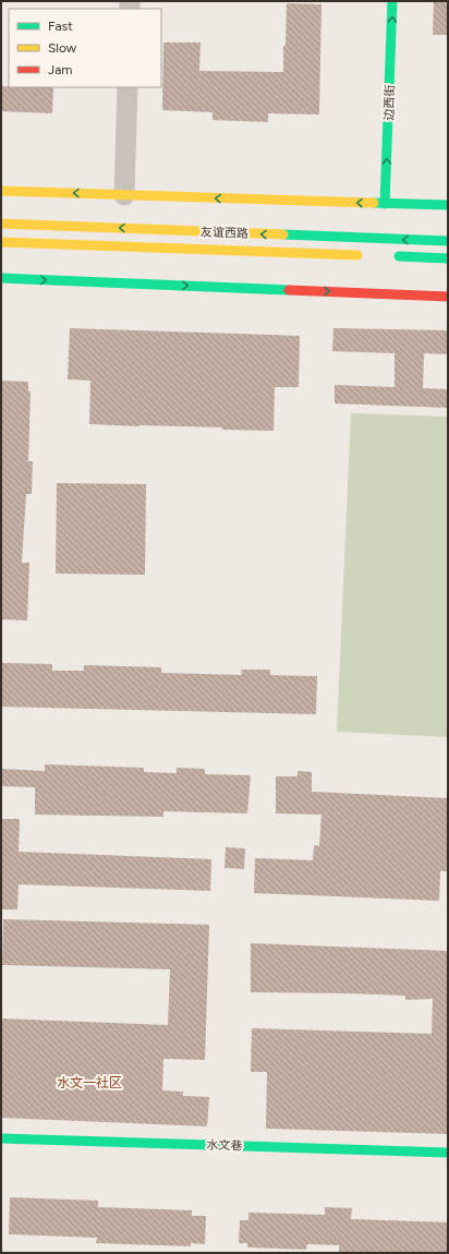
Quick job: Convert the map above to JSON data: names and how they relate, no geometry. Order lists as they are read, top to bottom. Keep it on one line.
{"streets":{"street":["边西街","友谊西路","水文巷"]},"one_way":["边西街"],"districts":["水文一社区"],"legend":["Fast","Slow","Jam"]}
